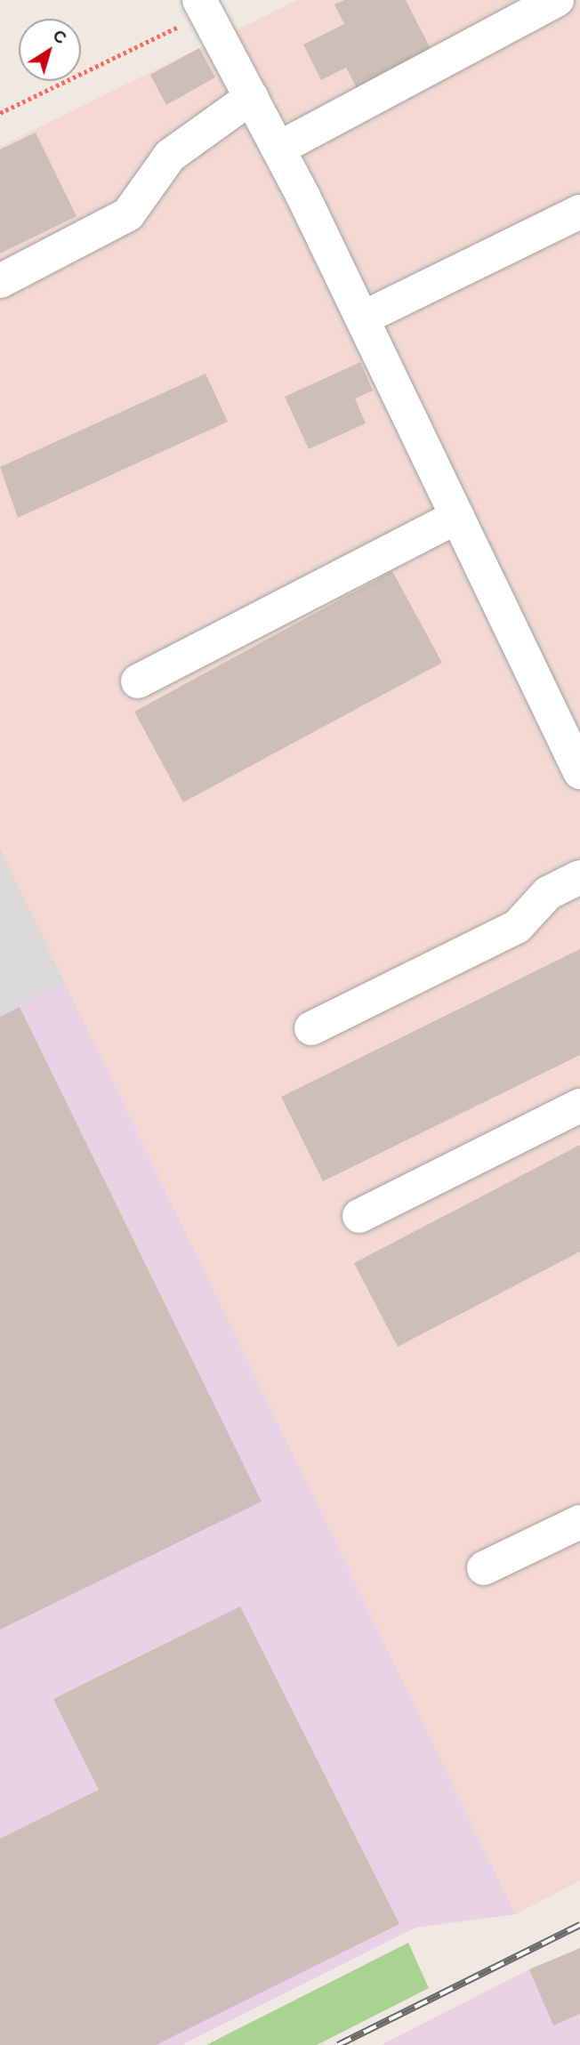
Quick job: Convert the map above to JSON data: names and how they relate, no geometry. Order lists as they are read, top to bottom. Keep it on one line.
{"north":"top right"}
